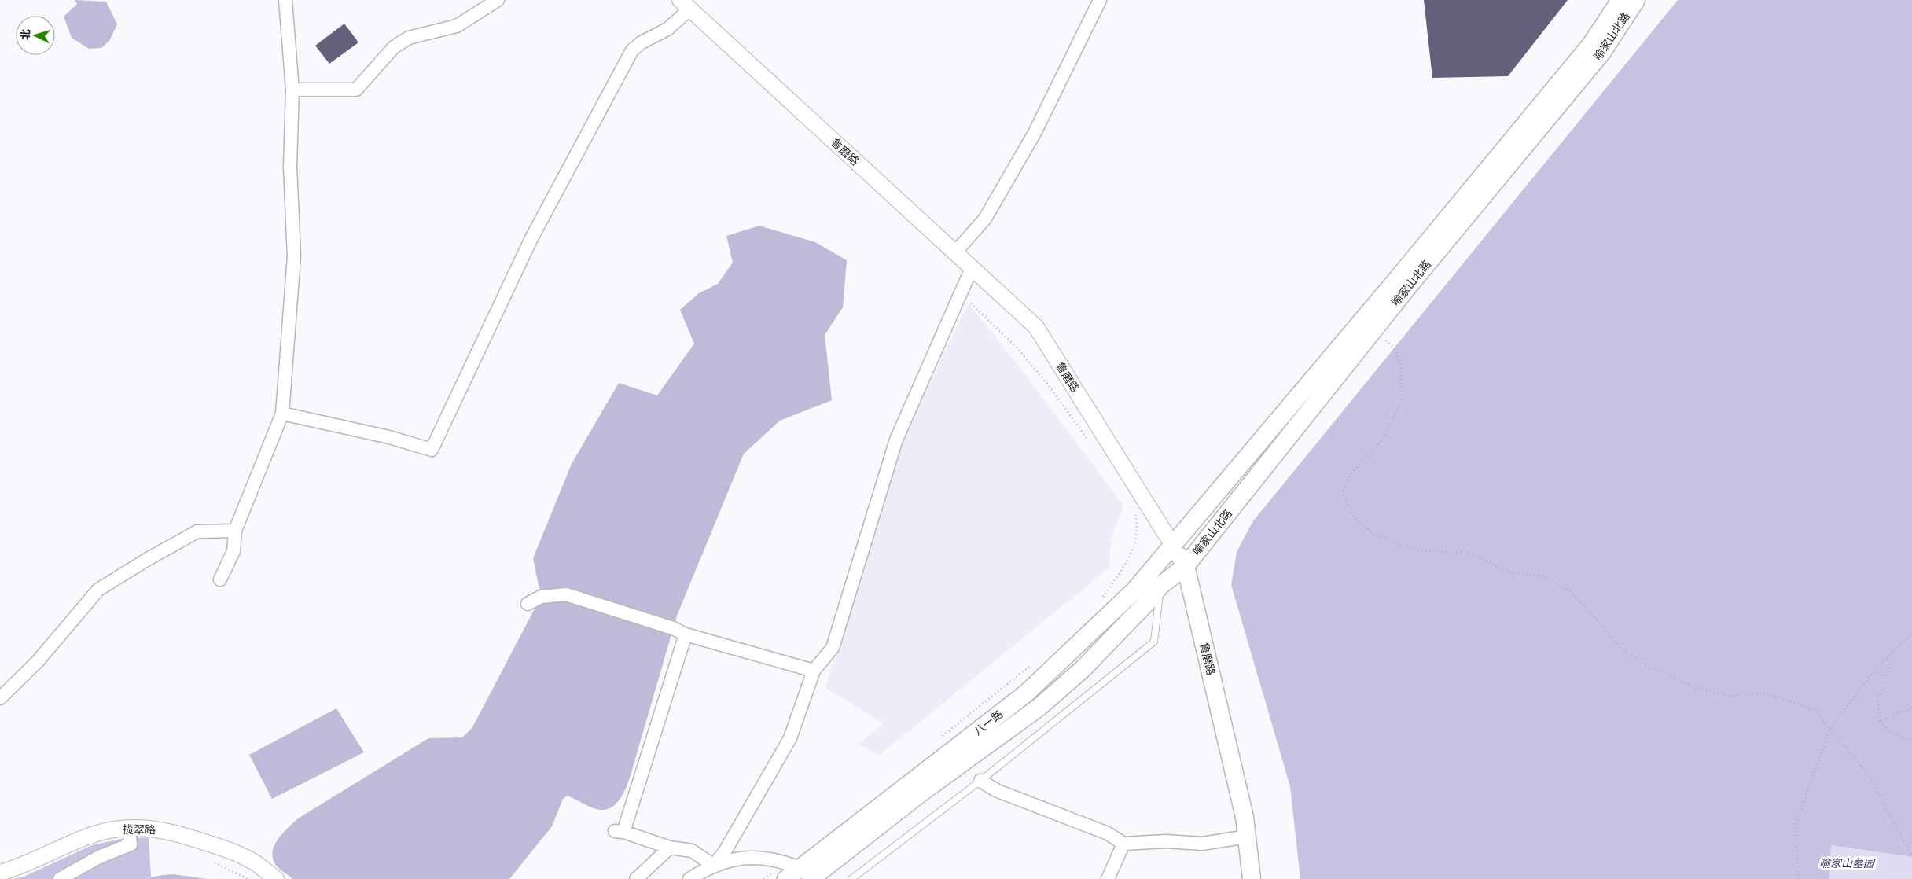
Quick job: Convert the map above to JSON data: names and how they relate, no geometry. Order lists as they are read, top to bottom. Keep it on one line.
{"streets":{"main road":["喻家山北路","鲁磨路","八一路"],"street":["揽翠路"]},"crossings":[["喻家山北路","鲁磨路"],["喻家山北路","八一路"],["鲁磨路","八一路"]],"parks":["喻家山墓园"],"north":"left"}
